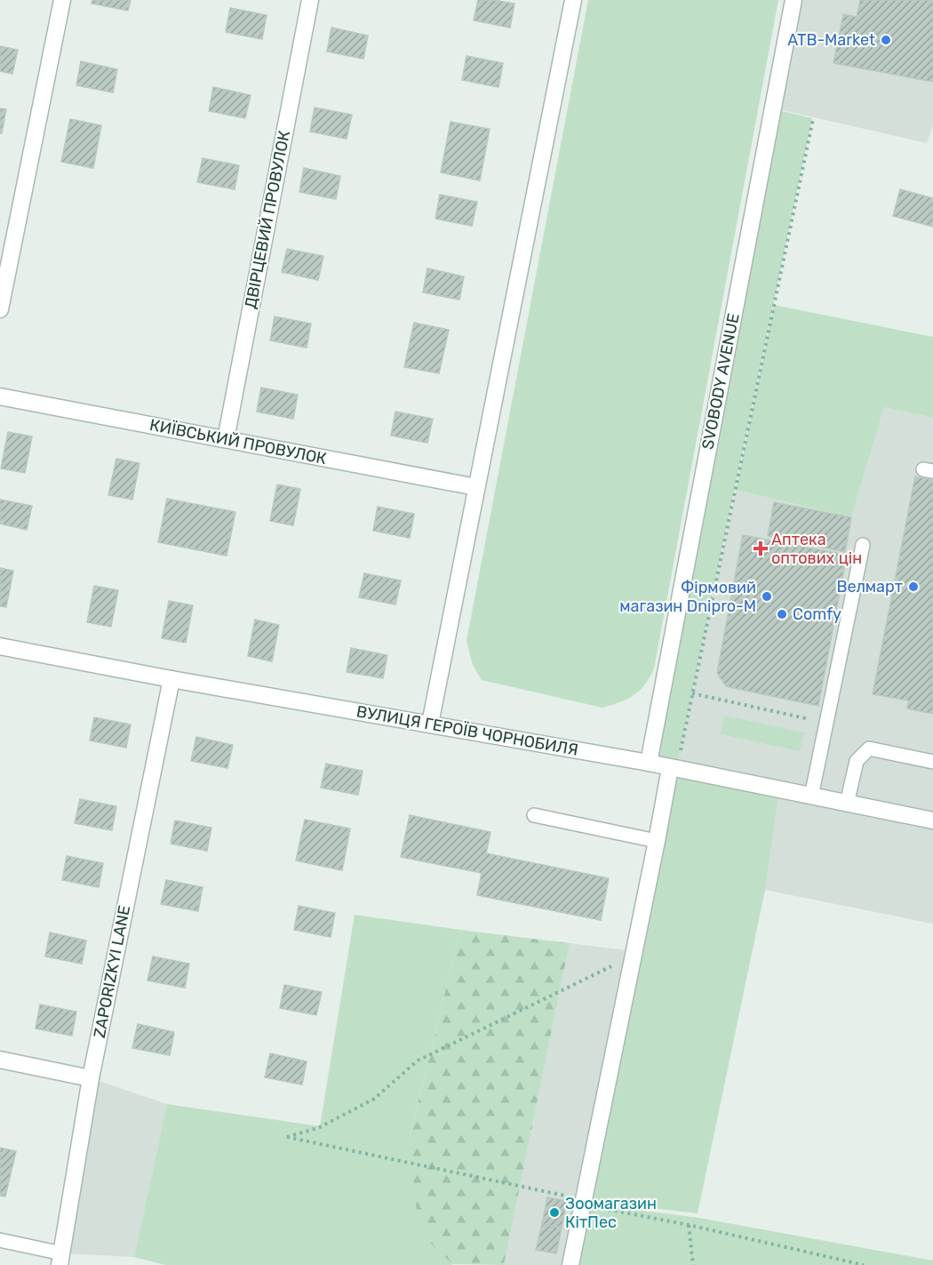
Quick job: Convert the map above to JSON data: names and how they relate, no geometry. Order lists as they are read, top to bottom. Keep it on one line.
{"streets":{"street":["ДВІРЦЕВИЙ ПРОВУЛОК","SVOBODY AVENUE","КИЇВСЬКИЙ ПРОВУЛОК","ВУЛИЦЯ ГЕРОЇВ ЧОРНОБИЛЯ","ZAPORIZKYI LANE"]},"crossings":[["ДВІРЦЕВИЙ ПРОВУЛОК","КИЇВСЬКИЙ ПРОВУЛОК"],["SVOBODY AVENUE","ВУЛИЦЯ ГЕРОЇВ ЧОРНОБИЛЯ"],["ВУЛИЦЯ ГЕРОЇВ ЧОРНОБИЛЯ","ZAPORIZKYI LANE"]],"places":{"other":["ATB-Market","Велмарт","Фірмовий магазин Dnipro-M","Comfy","Зоомагазин КітПес"],"health":["Аптека оптових цін"]}}
